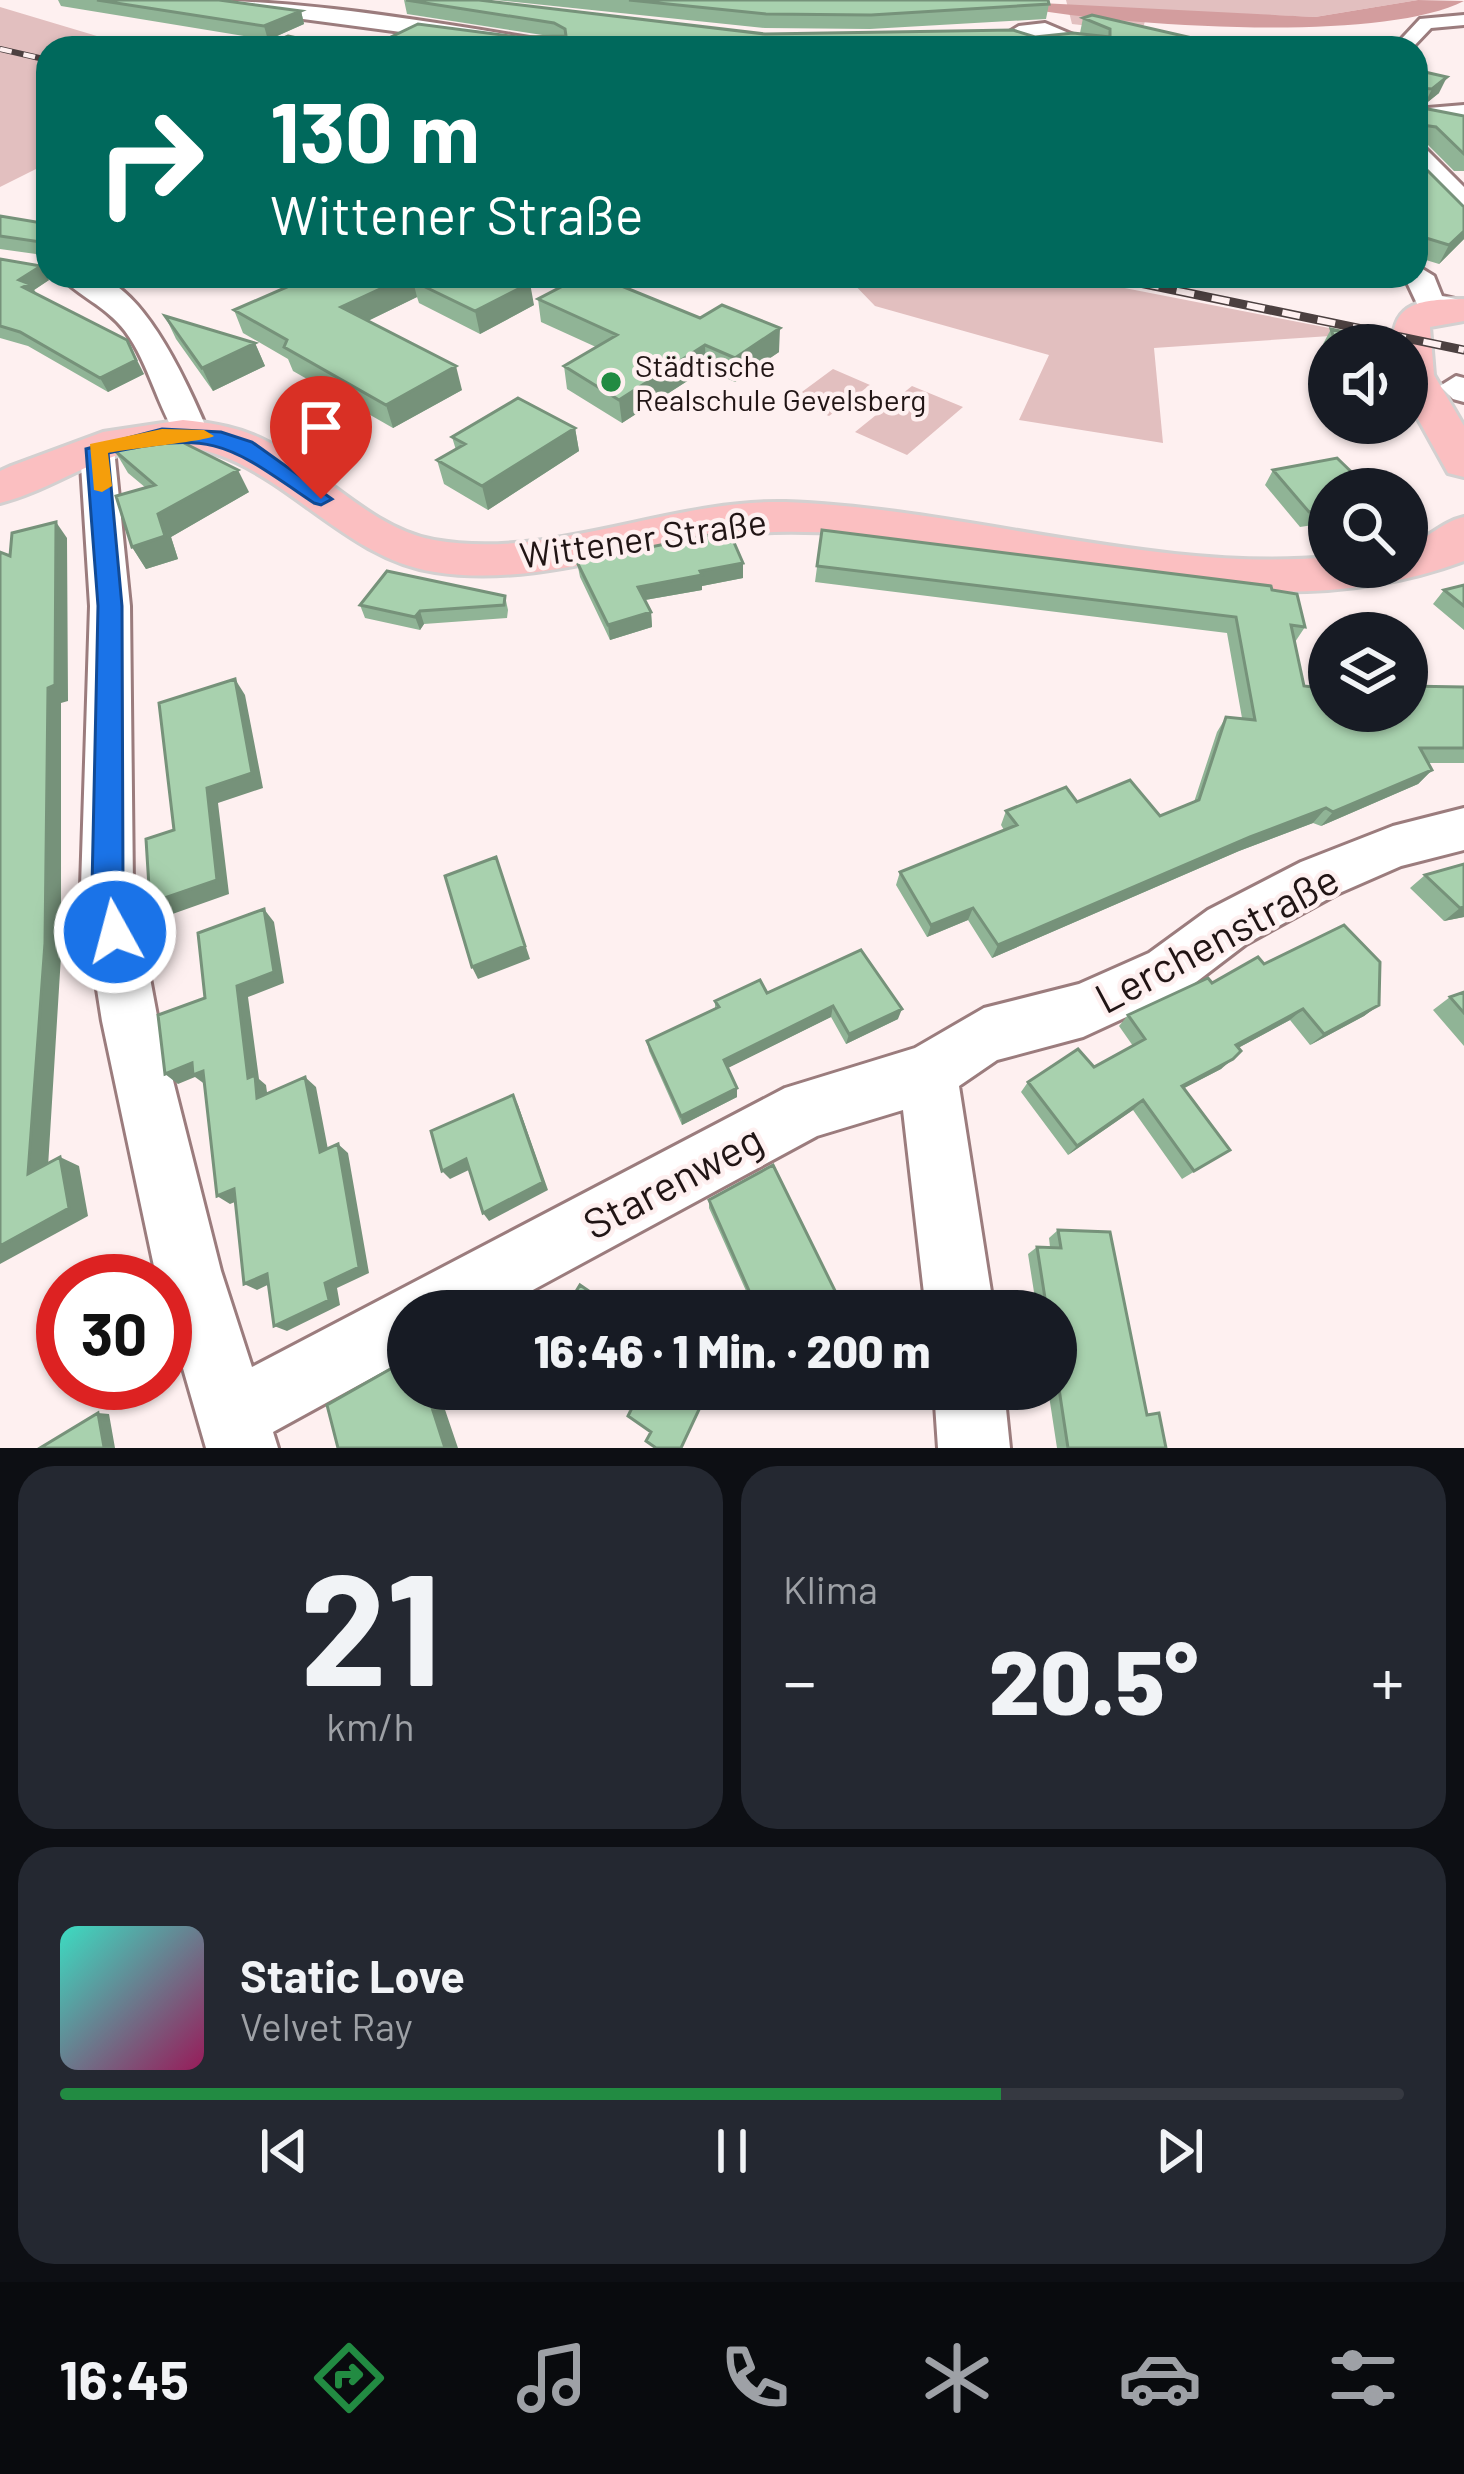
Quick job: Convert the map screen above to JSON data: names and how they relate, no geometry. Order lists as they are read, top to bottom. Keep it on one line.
{"streets":{"main road":["Wittener Straße"],"street":["Lerchenstraße","Starenweg"]},"crossings":[["Lerchenstraße","Starenweg"]],"places":["Städtische Realschule Gevelsberg"],"page":{"turn":["130 m","Wittener Straße"],"limit":"30","trip":"16:46 · 1 Min. · 200 m","tile":[["21","km/h"],"Klima"],"heat":["−","20.5°","+"],"song":["Static Love","Velvet Ray"],"tabs":"16:45"}}
